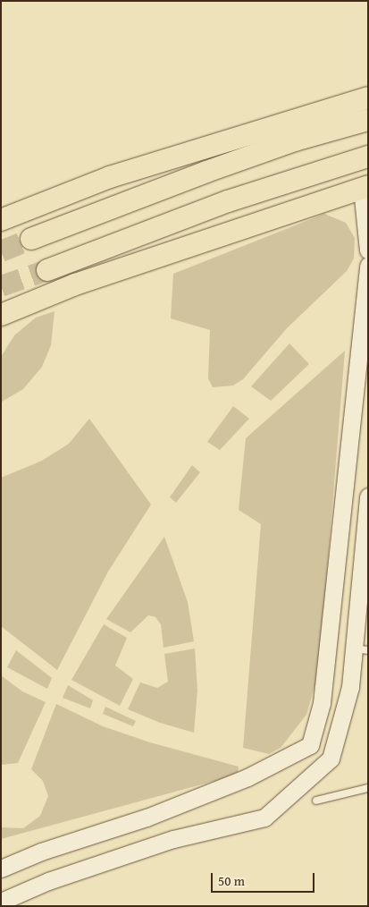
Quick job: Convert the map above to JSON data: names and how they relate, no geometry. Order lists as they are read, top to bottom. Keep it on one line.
{"scale_bar":"50 m"}
